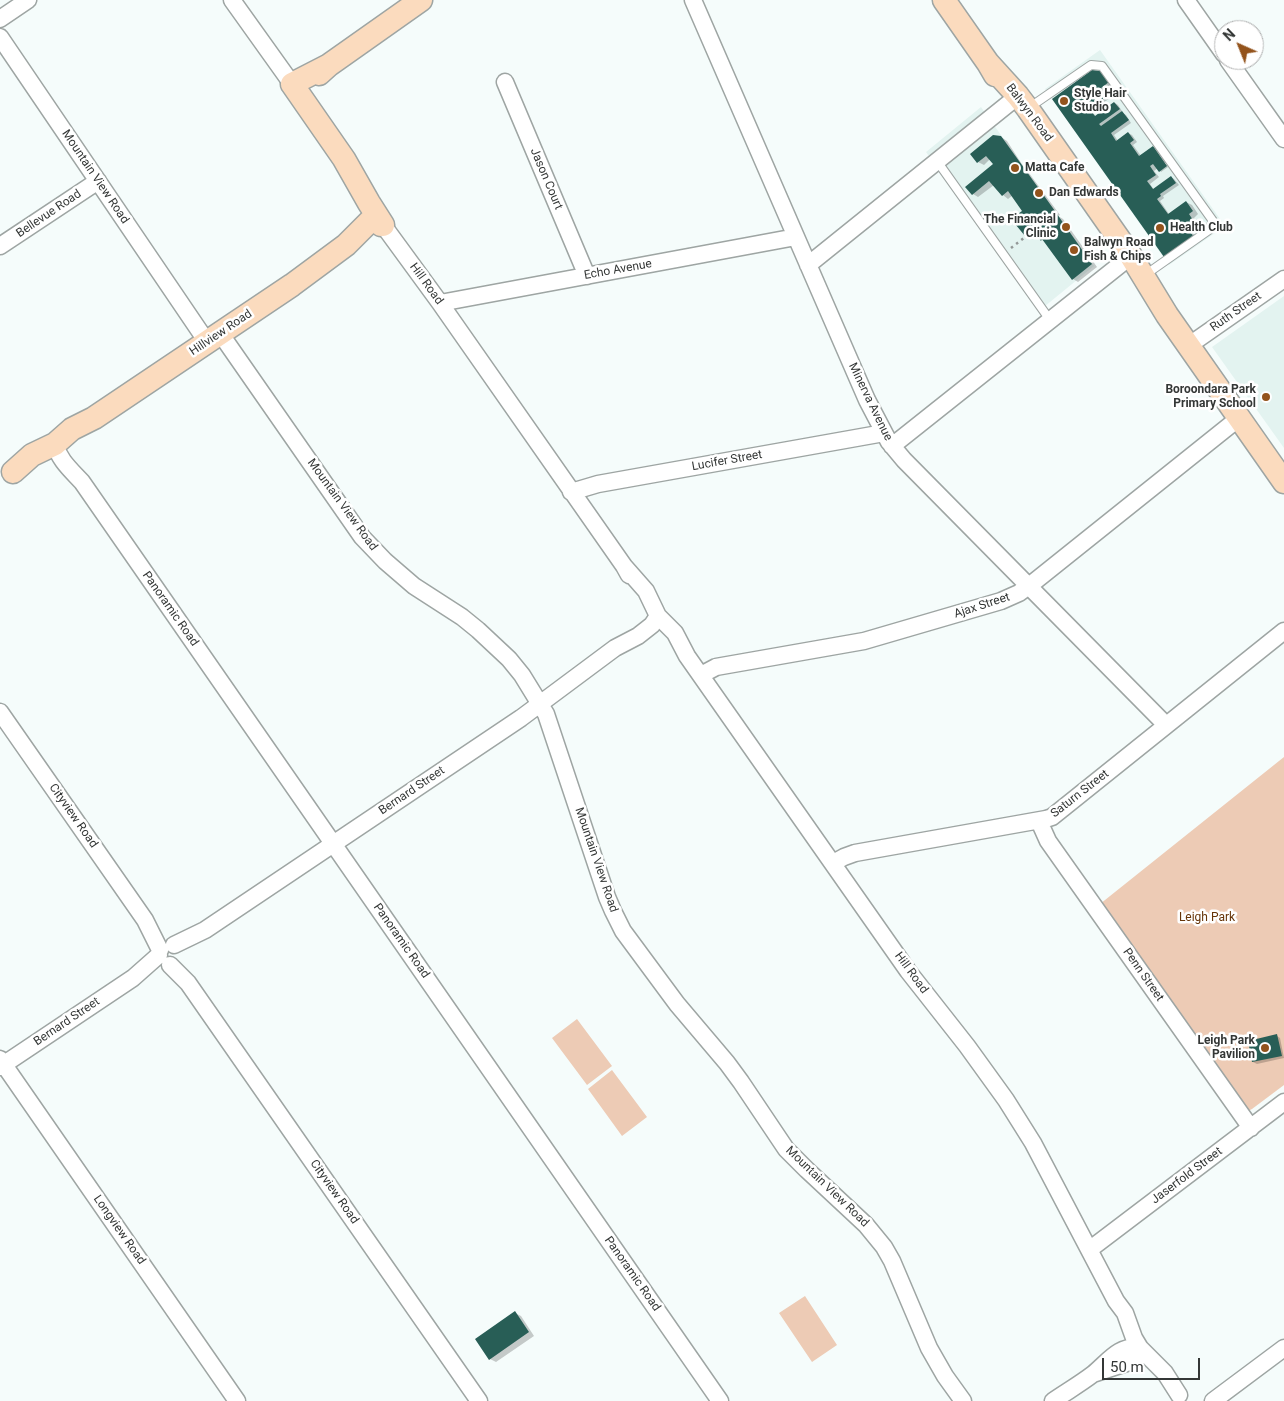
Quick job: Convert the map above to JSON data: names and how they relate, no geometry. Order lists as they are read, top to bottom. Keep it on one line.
{"streets":{"street":["Balwyn Road","Mountain View Road","Jason Court","Bellevue Road","Echo Avenue","Hill Road","Ruth Street","Hillview Road","Minerva Avenue","Lucifer Street","Ajax Street","Panoramic Road","Bernard Street","Saturn Street","Cityview Road","Penn Street","Jaserfold Street","Longview Road"]},"crossings":[["Balwyn Road","Ruth Street"],["Balwyn Road","Lucifer Street"],["Balwyn Road","Ajax Street"],["Mountain View Road","Bellevue Road"],["Mountain View Road","Hillview Road"],["Mountain View Road","Bernard Street"],["Jason Court","Echo Avenue"],["Echo Avenue","Hill Road"],["Echo Avenue","Minerva Avenue"],["Hill Road","Hillview Road"],["Hill Road","Lucifer Street"],["Hill Road","Ajax Street"],["Hill Road","Bernard Street"],["Hill Road","Saturn Street"],["Hill Road","Jaserfold Street"],["Hillview Road","Panoramic Road"],["Minerva Avenue","Lucifer Street"],["Minerva Avenue","Ajax Street"],["Minerva Avenue","Saturn Street"],["Panoramic Road","Bernard Street"],["Bernard Street","Cityview Road"],["Bernard Street","Longview Road"],["Saturn Street","Penn Street"],["Penn Street","Jaserfold Street"]],"parks":["Leigh Park"],"places":["Style Hair Studio","Matta Cafe","Dan Edwards","The Financial Clinic","Health Club","Balwyn Road Fish & Chips","Boroondara Park Primary School","Leigh Park Pavilion"],"scale_bar":"50 m","north":"top left"}
